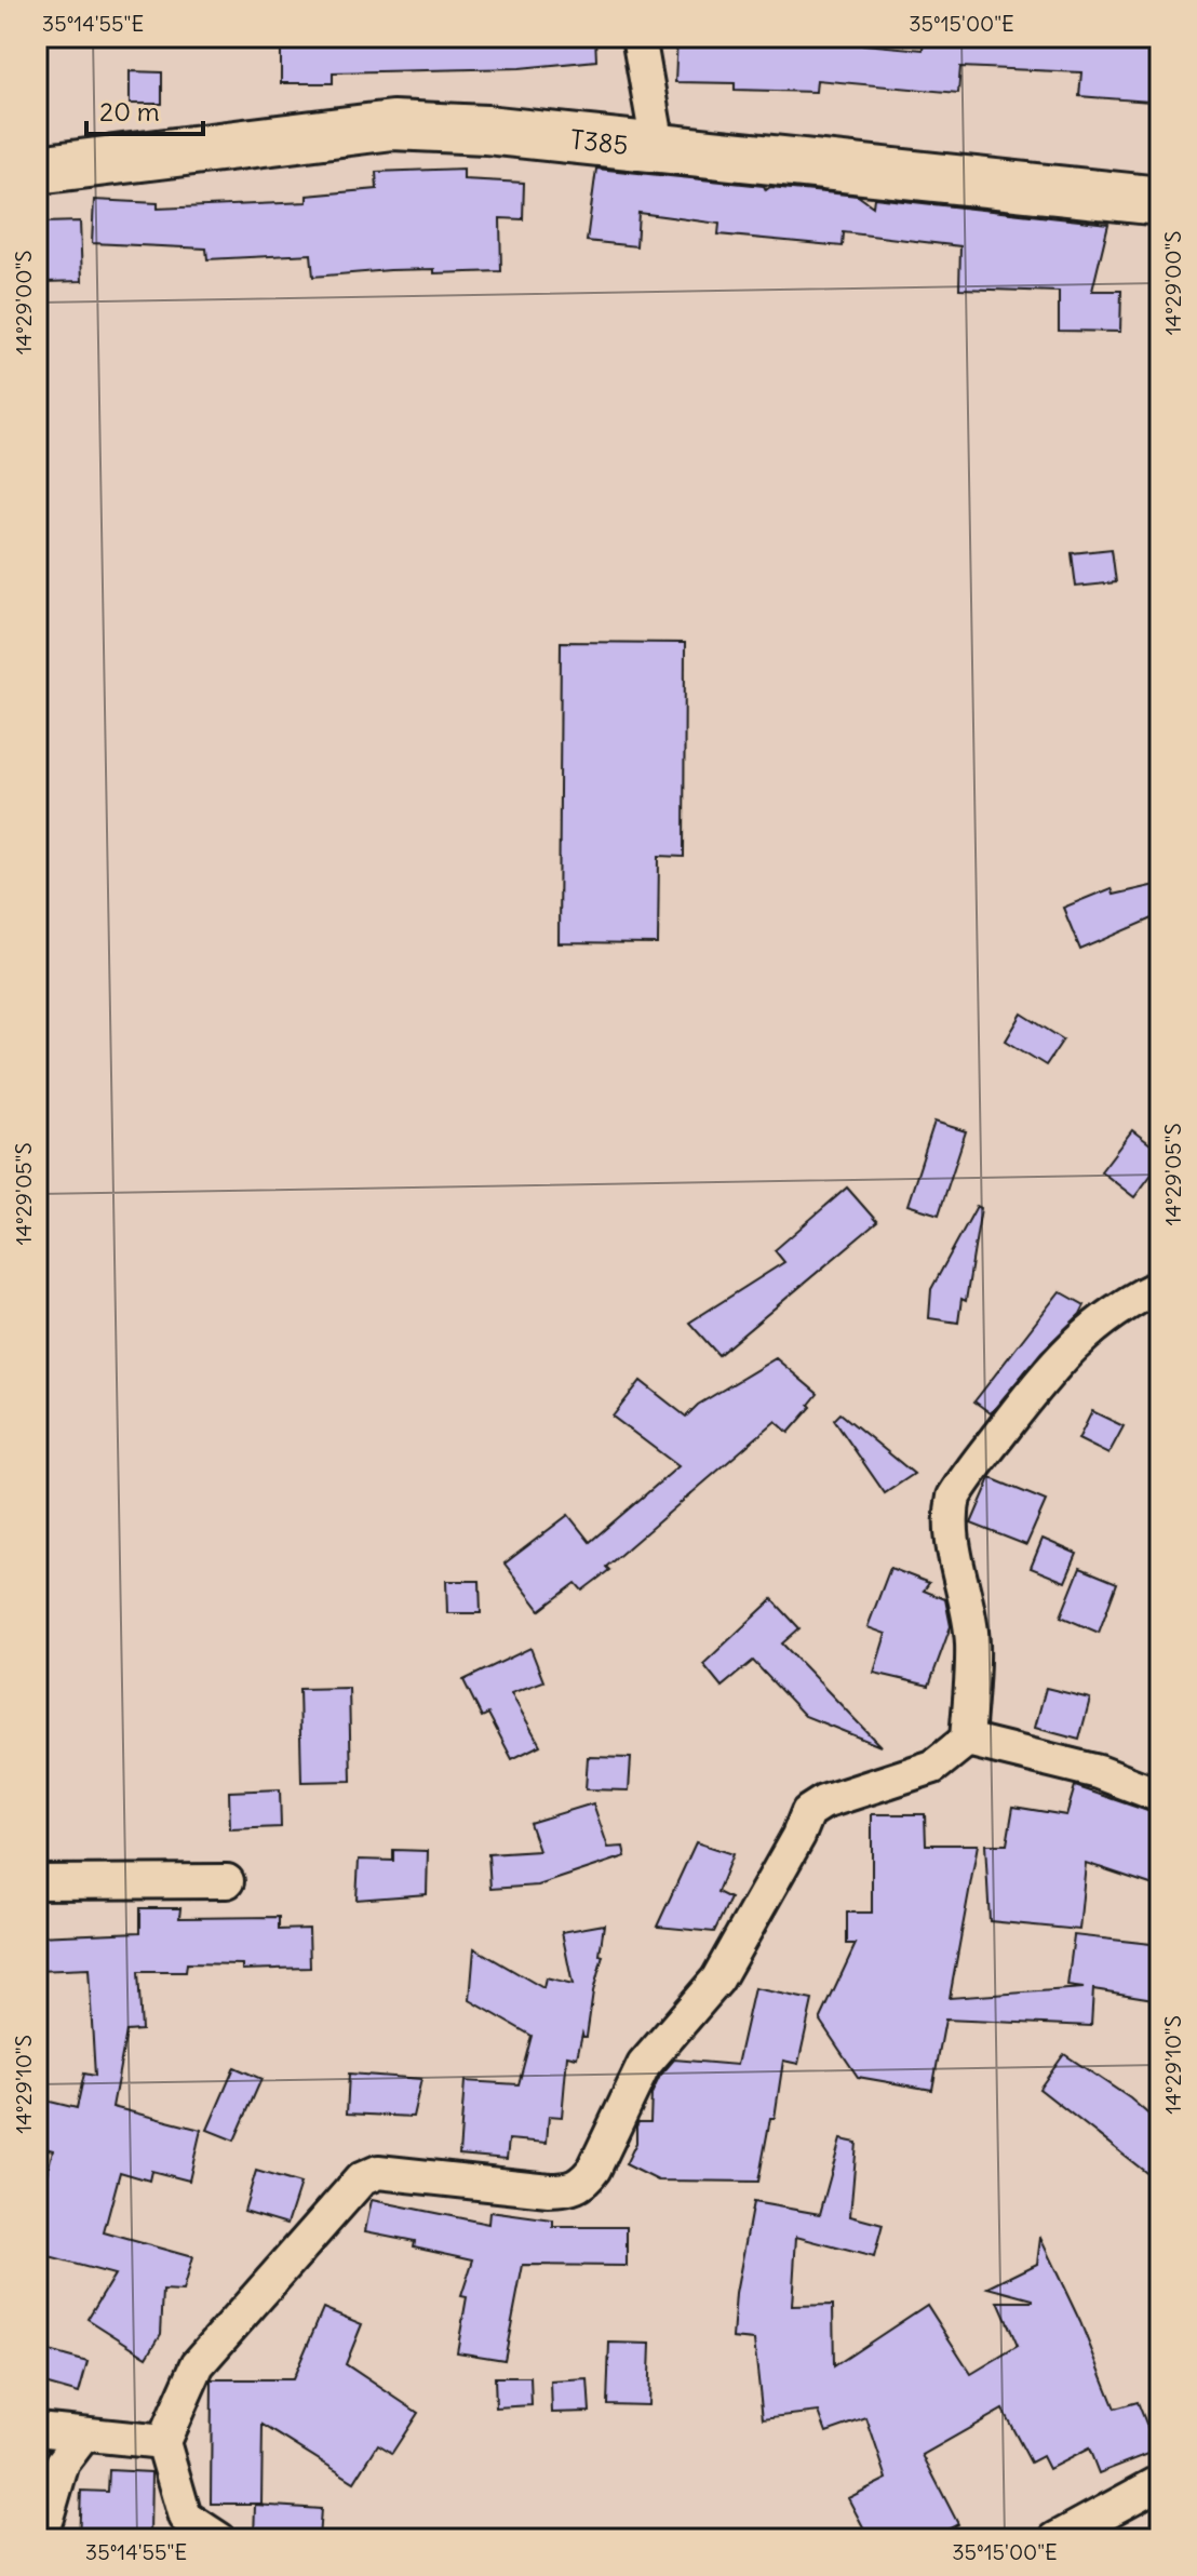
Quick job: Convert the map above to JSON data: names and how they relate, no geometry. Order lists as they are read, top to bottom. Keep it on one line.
{"streets":{"street":["T385"]},"scale_bar":"20 m","coordinates":["35°14'55\"E","35°15'00\"E","14°29'00\"S","14°29'05\"S","14°29'10\"S"]}
